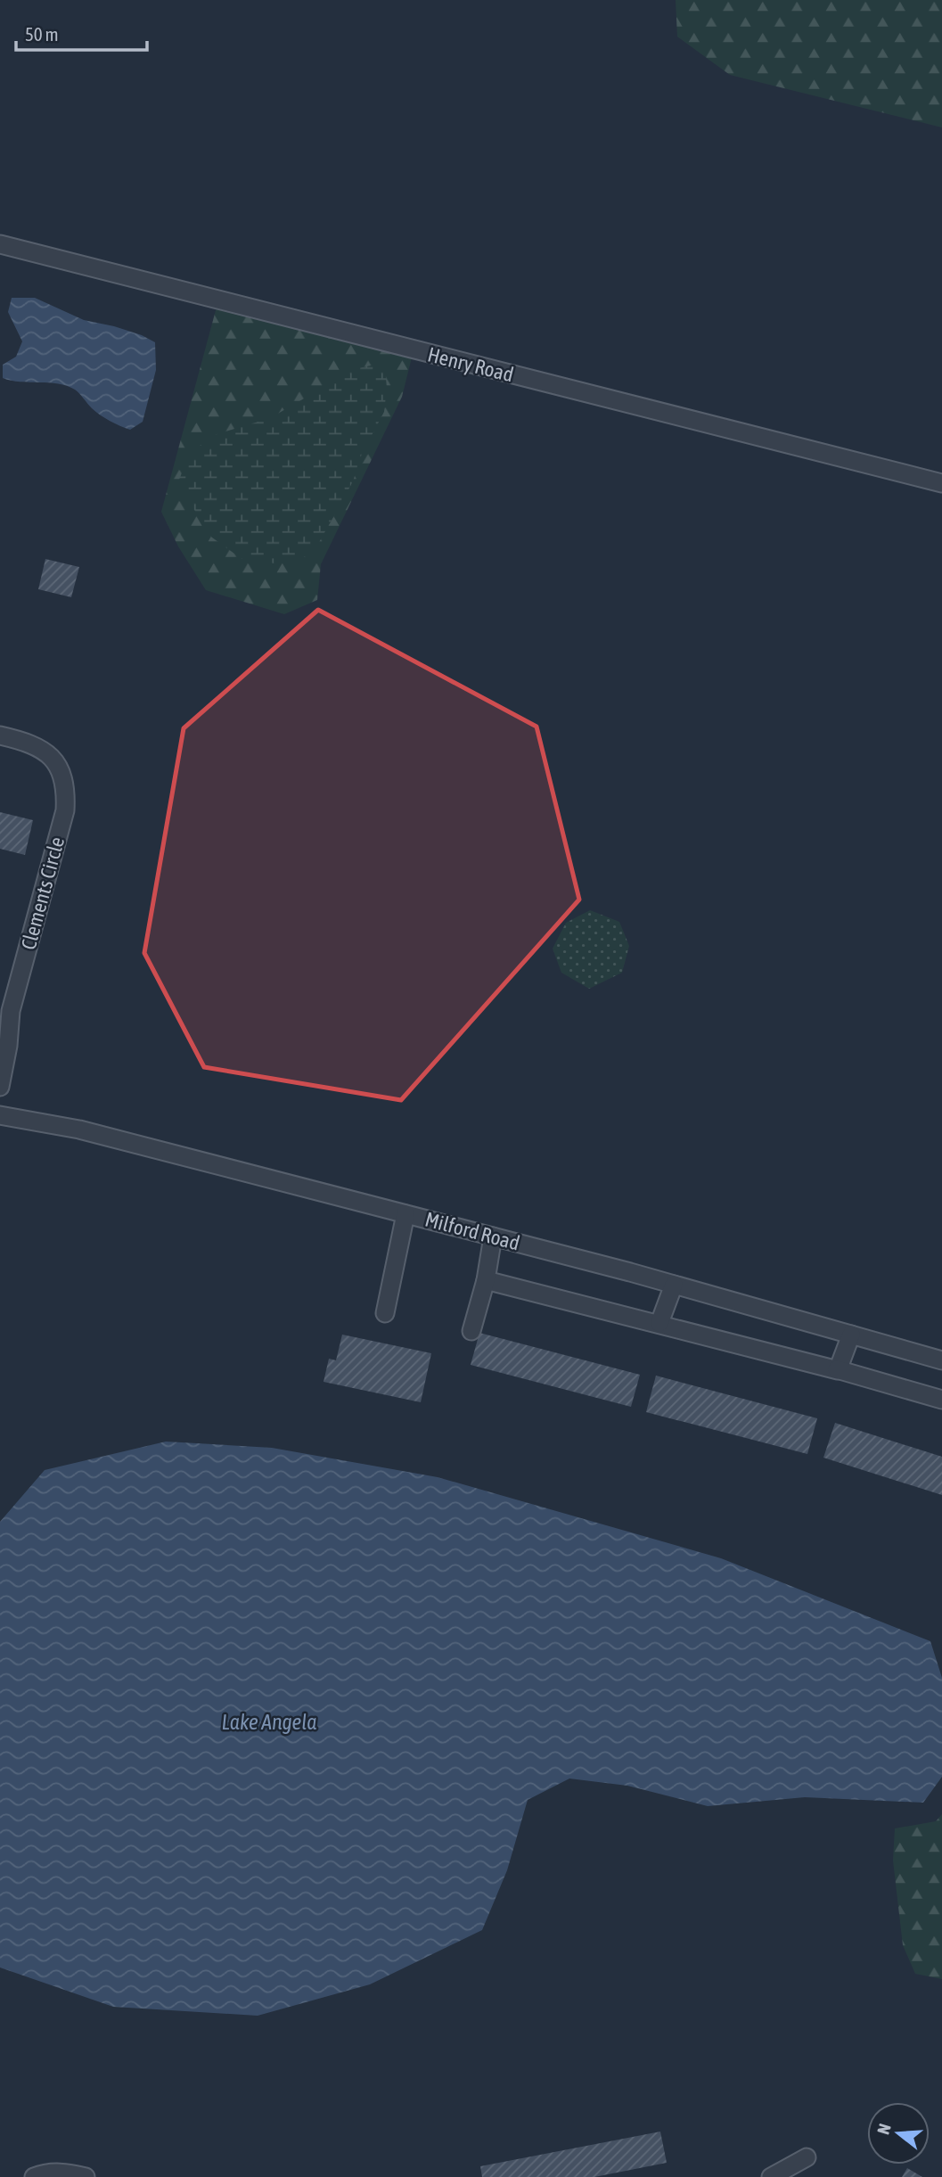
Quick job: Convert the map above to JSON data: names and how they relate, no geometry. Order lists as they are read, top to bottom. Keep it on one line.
{"streets":{"street":["Henry Road","Clements Circle","Milford Road"]},"water":["Lake Angela"],"scale_bar":"50 m","north":"left"}
